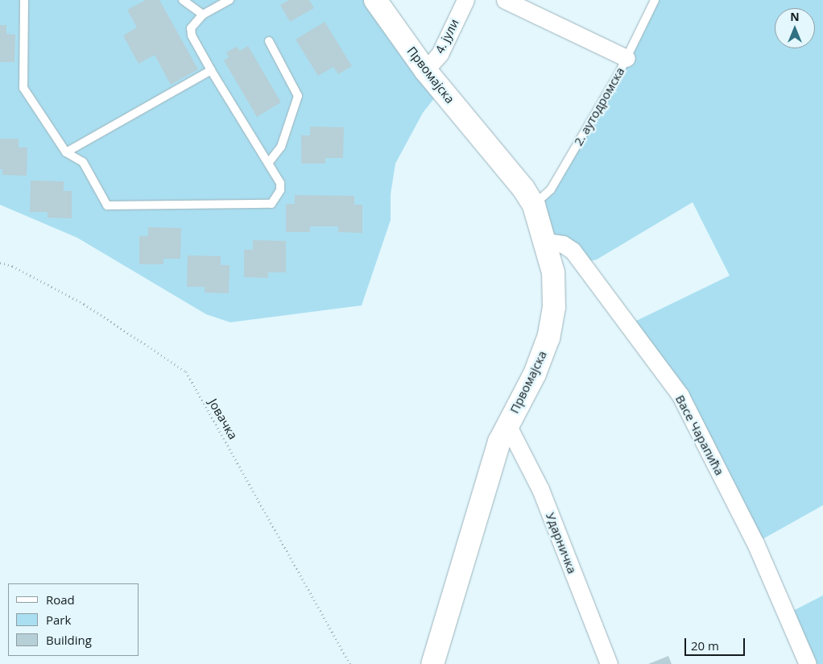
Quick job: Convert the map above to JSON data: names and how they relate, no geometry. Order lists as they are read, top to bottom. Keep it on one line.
{"streets":{"main road":["Првомајска"],"street":["4. јули","Васе Чарапића","Ударничка"],"lane":["2. аутодромска"],"path":["Јовачка"]},"crossings":[["4. јули","Првомајска"],["Првомајска","2. аутодромска"],["Првомајска","Васе Чарапића"],["Првомајска","Ударничка"]],"legend":["Road","Park","Building"],"scale_bar":"20 m","north":"top"}
